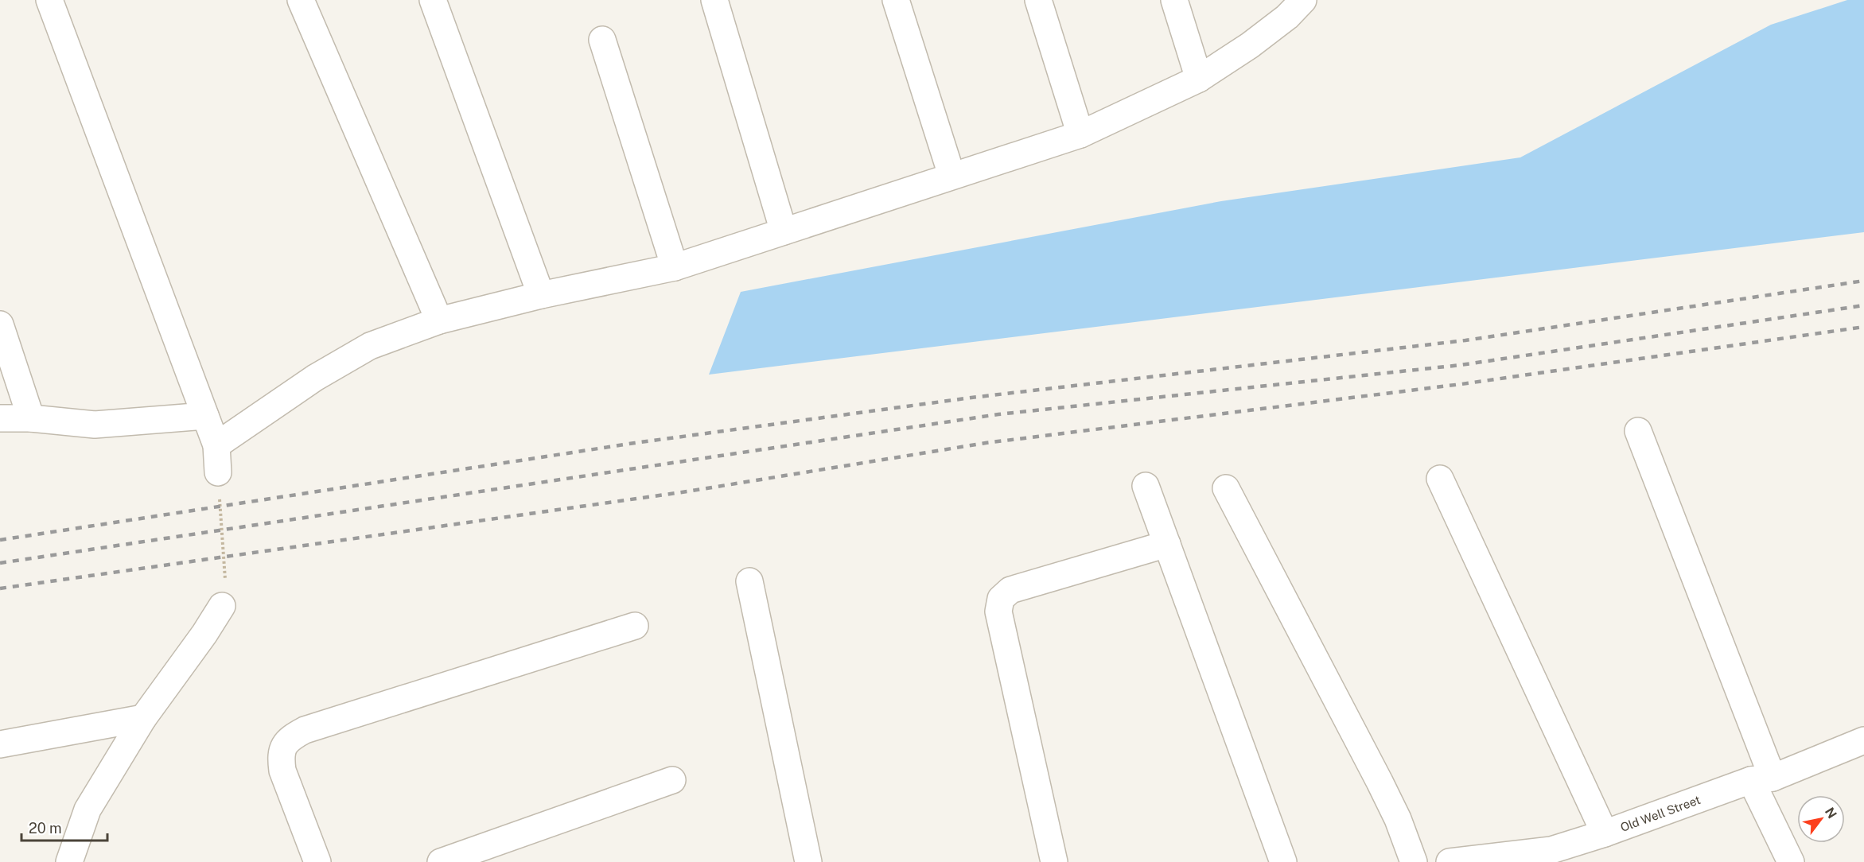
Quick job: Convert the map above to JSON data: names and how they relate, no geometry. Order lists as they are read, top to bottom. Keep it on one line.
{"streets":{"street":["Old Well Street"]},"scale_bar":"20 m","north":"top right"}
